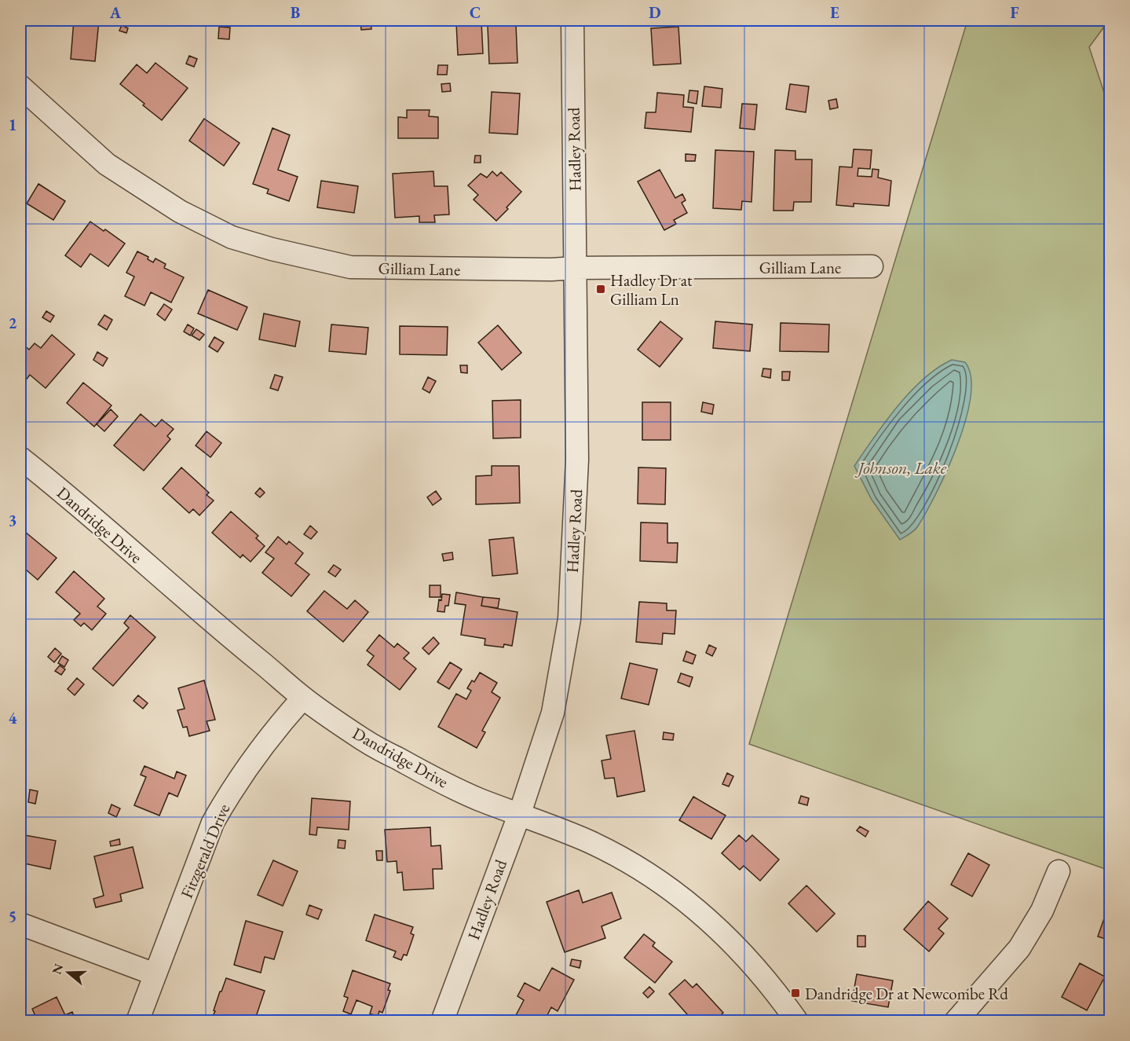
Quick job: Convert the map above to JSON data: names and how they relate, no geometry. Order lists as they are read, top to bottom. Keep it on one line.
{"streets":{"street":["Hadley Road","Gilliam Lane","Dandridge Drive","Fitzgerald Drive"]},"crossings":[["Hadley Road","Gilliam Lane"],["Hadley Road","Dandridge Drive"],["Dandridge Drive","Fitzgerald Drive"]],"water":["Johnson, Lake"],"places":{"transit":["Hadley Dr at Gilliam Ln","Dandridge Dr at Newcombe Rd"]},"north":"left","grid":{"columns":["A","B","C","D","E","F"],"rows":["1","2","3","4","5"]}}
